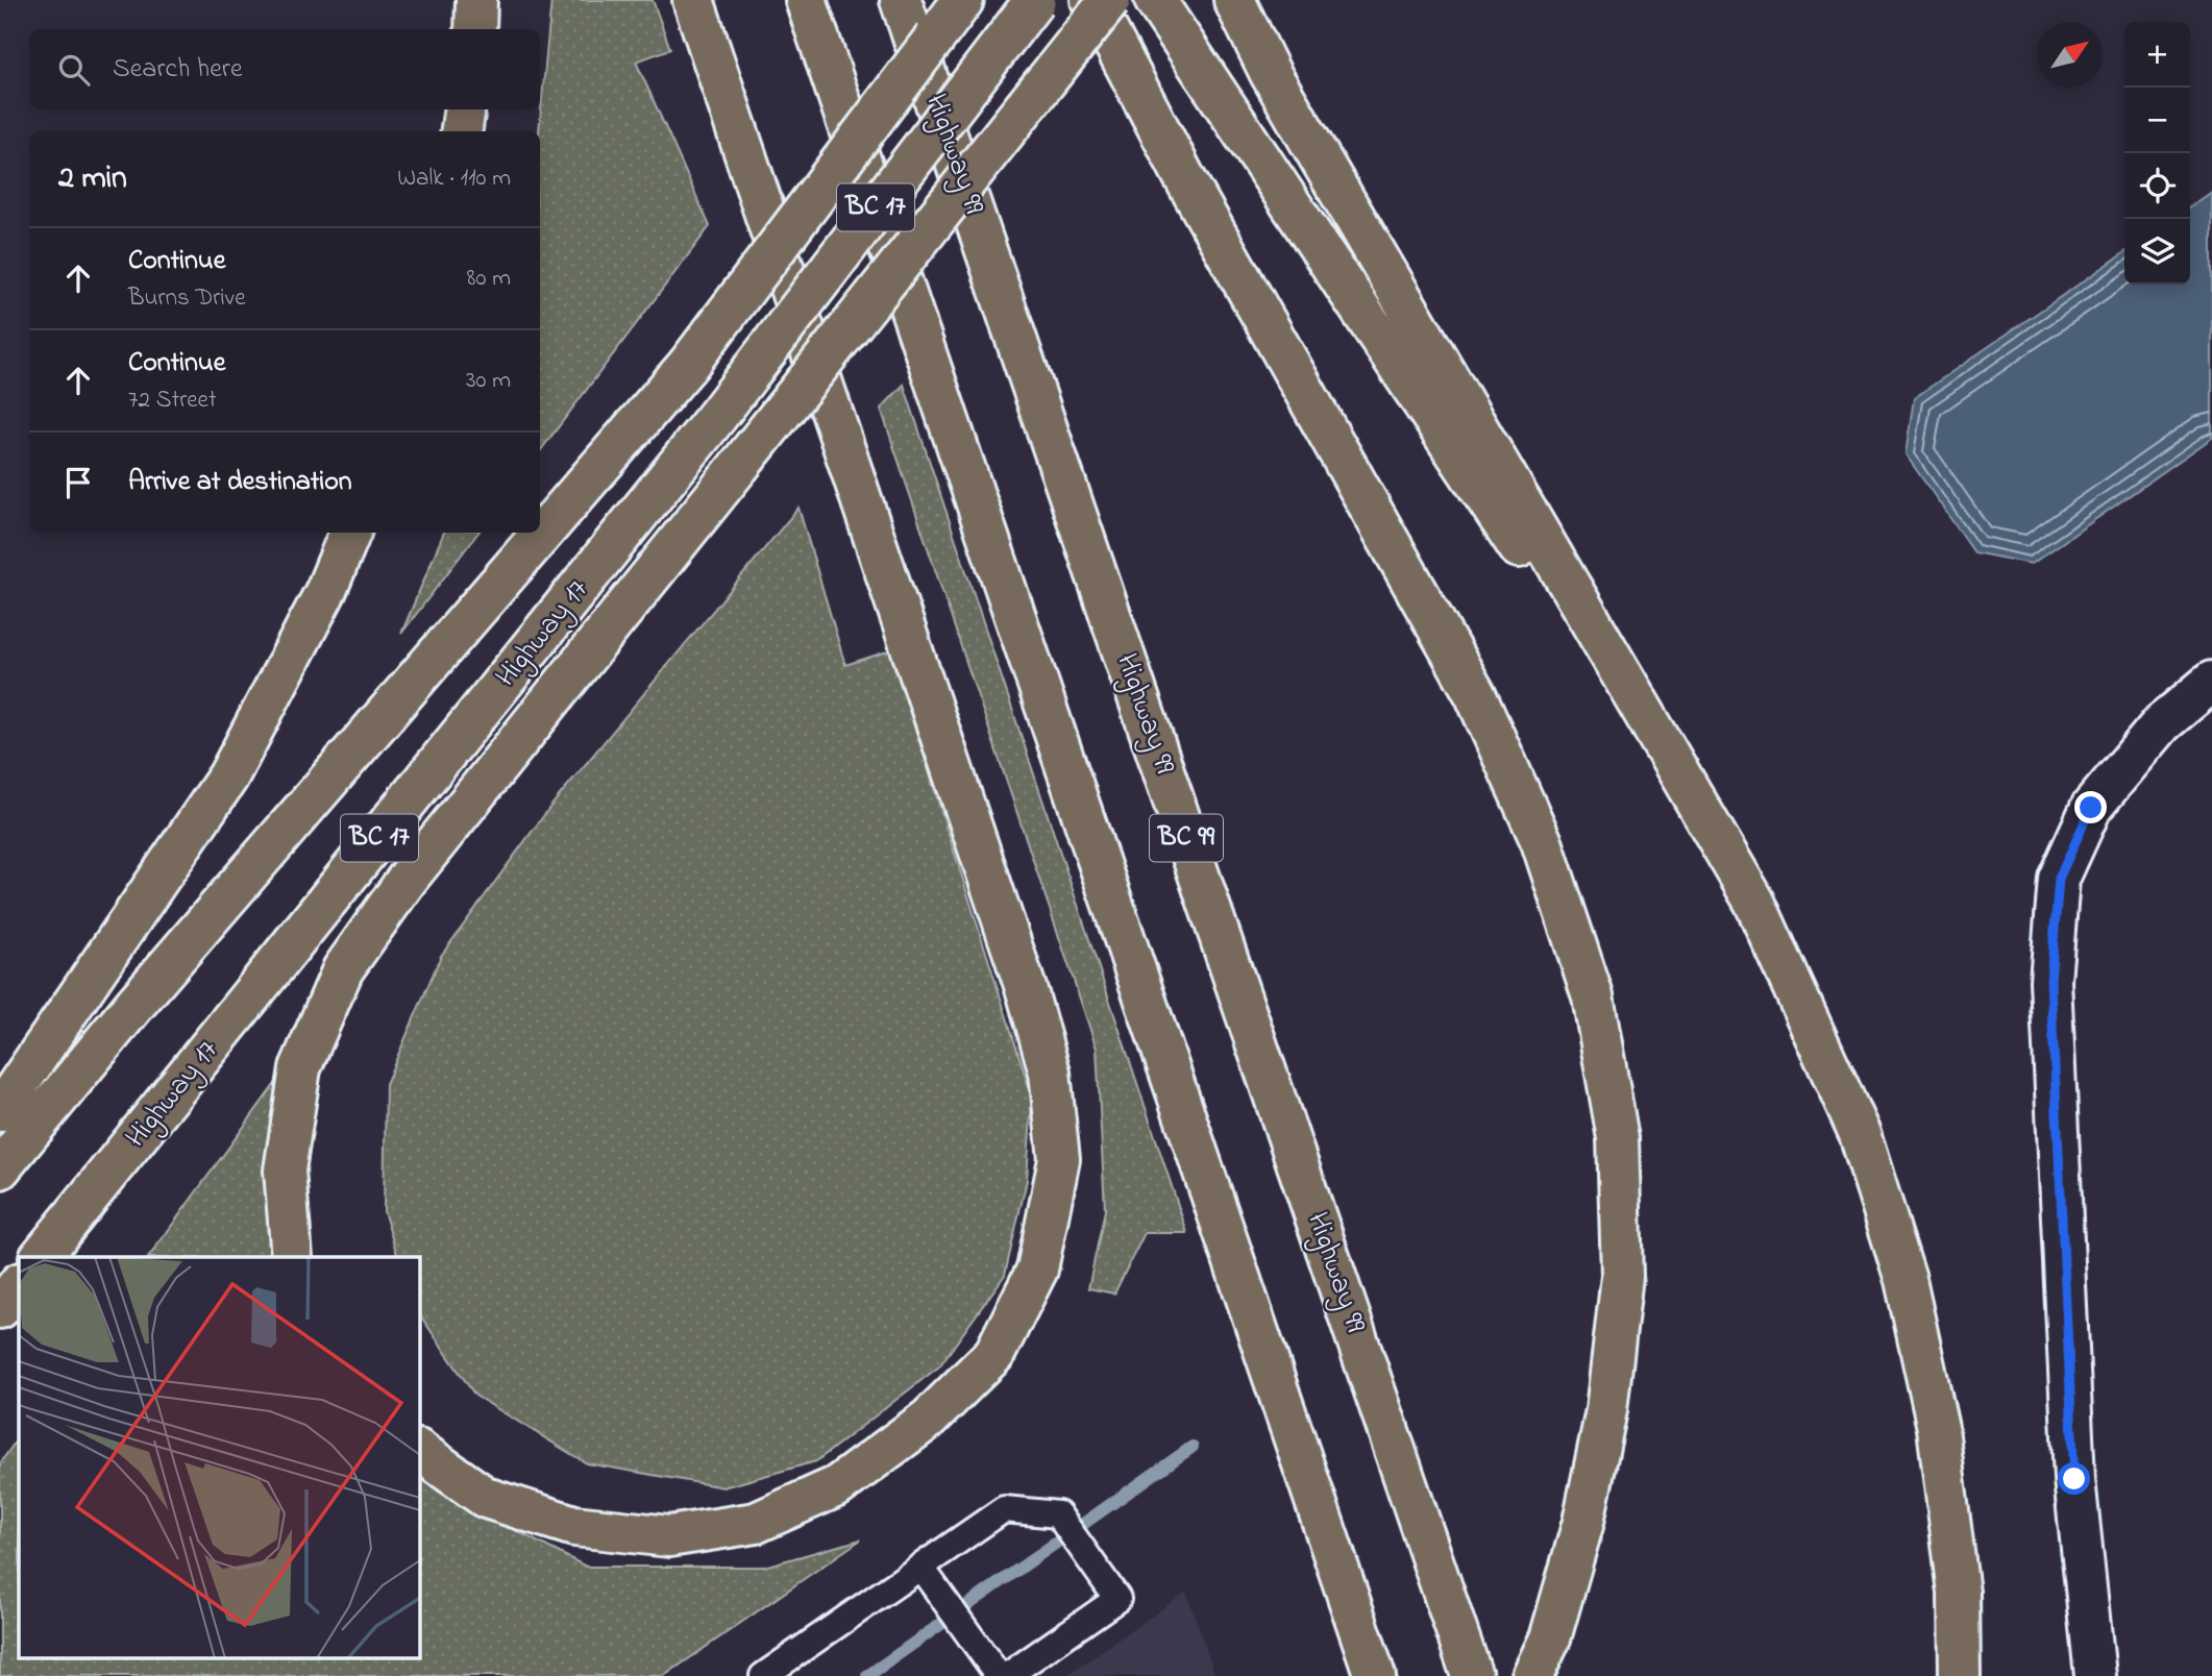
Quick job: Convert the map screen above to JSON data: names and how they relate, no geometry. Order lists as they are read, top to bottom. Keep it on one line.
{"streets":{"highway":["Highway 99","BC 17","Highway 17","BC 99"]},"north":"top right","page":{"map_buttons":["+","−"],"search":"Search here","heading":["2 min","Walk · 110 m"],"list":[["Continue","Burns Drive","80 m"],["Continue","72 Street","30 m"],"Arrive at destination"]}}
